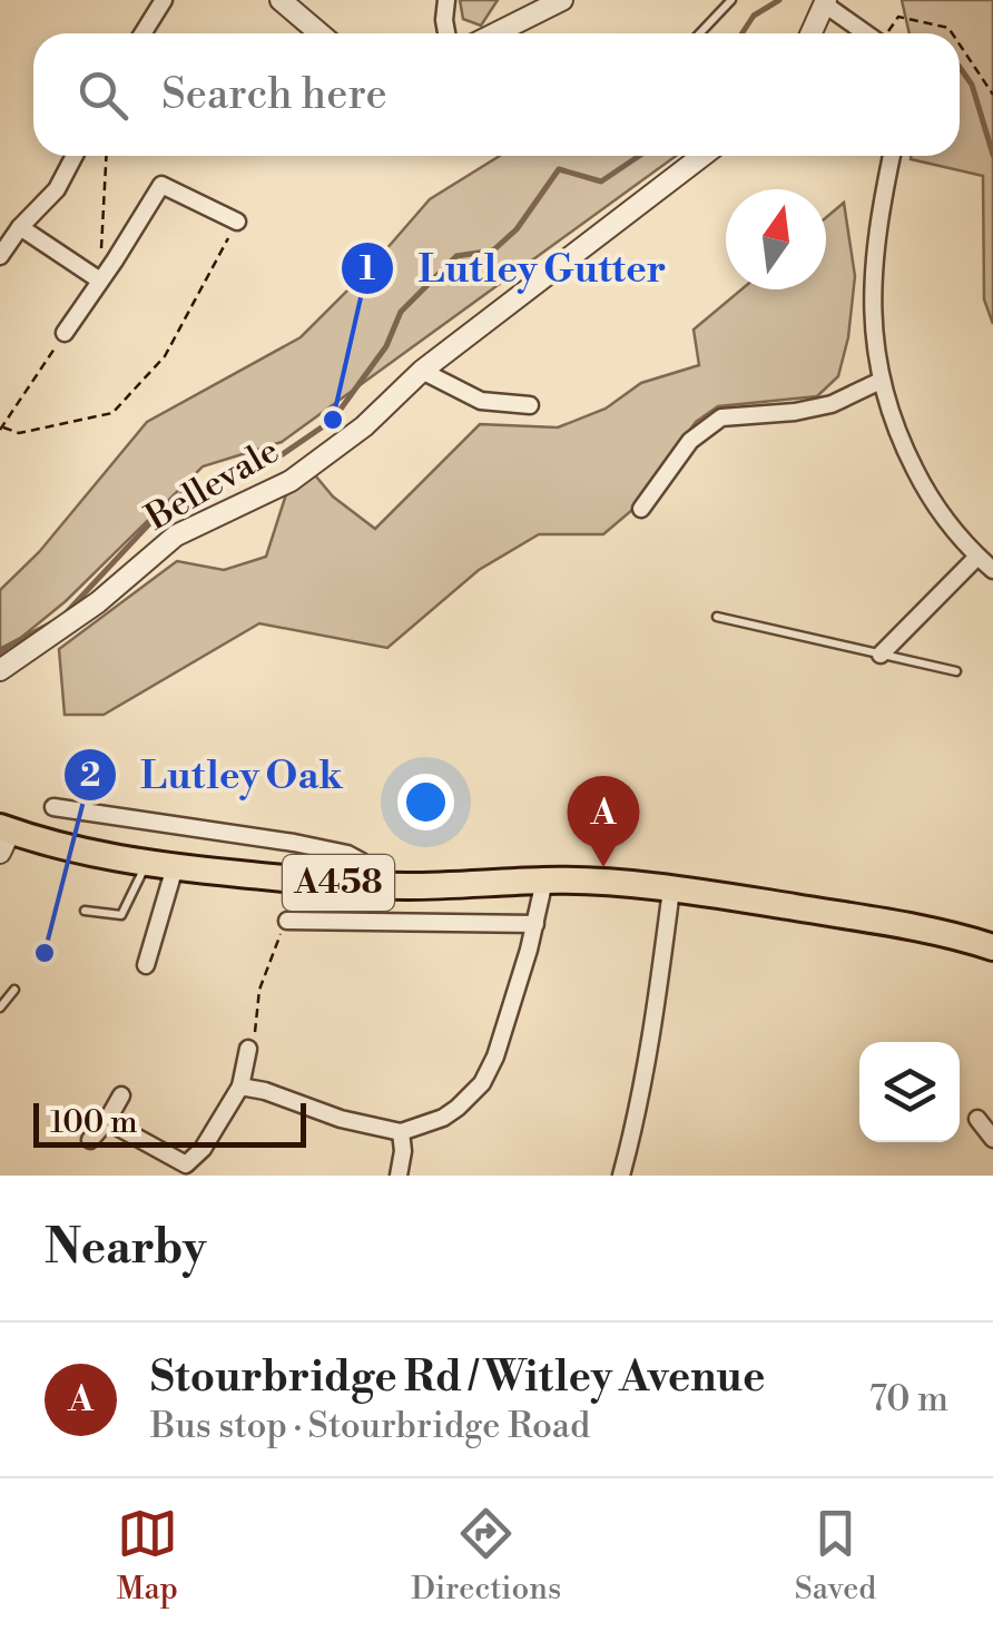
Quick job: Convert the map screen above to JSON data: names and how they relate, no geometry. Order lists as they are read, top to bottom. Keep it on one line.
{"streets":{"highway":["A458"],"street":["Bellevale"]},"places":["Lutley Gutter","Lutley Oak"],"scale_bar":"100 m","north":"top","page":{"search":"Search here","pins":"A","scale":"100 m","heading":"Nearby","list":[{"mark":"A","name":"Stourbridge Rd / Witley Avenue","note":"Bus stop · Stourbridge Road","value":"70 m"}],"nav":["Map","Directions","Saved"]}}
